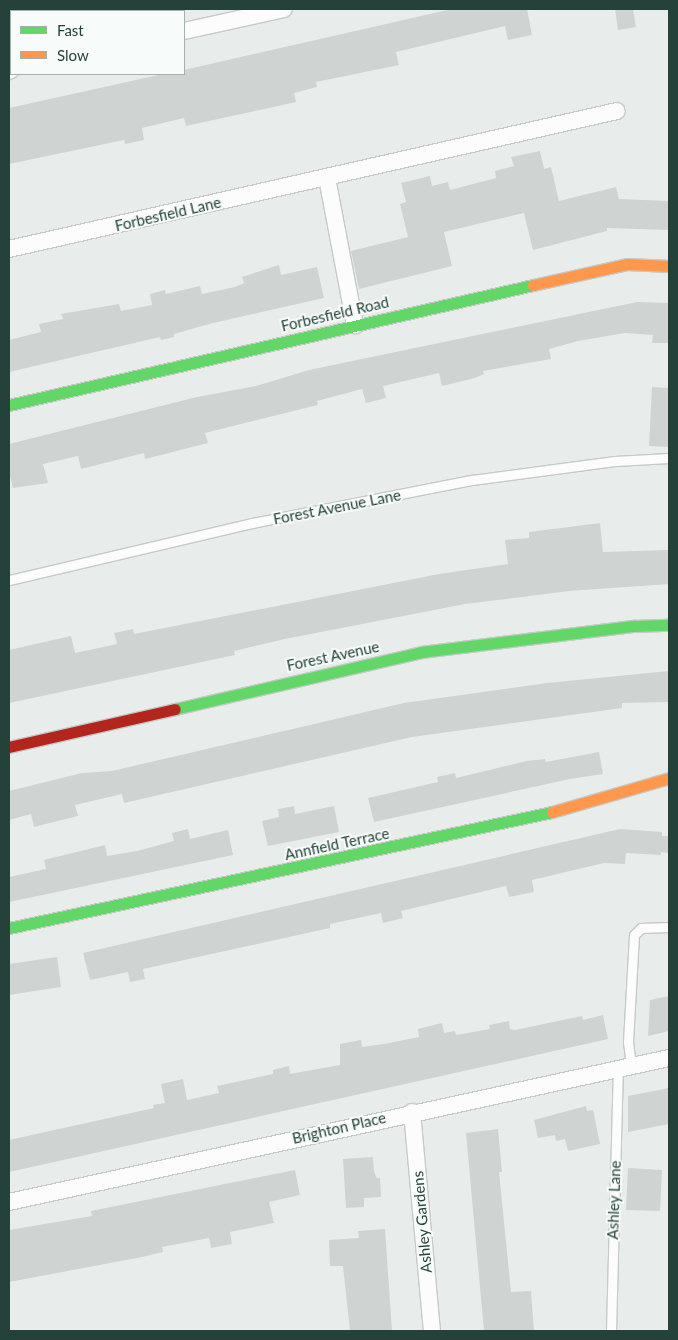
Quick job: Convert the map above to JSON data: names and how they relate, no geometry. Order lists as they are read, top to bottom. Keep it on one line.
{"streets":{"street":["Forbesfield Lane","Forbesfield Road","Forest Avenue","Annfield Terrace","Brighton Place","Ashley Gardens"],"lane":["Forest Avenue Lane","Ashley Lane"]},"crossings":[["Brighton Place","Ashley Lane"],["Brighton Place","Ashley Gardens"]],"legend":["Fast","Slow"]}
